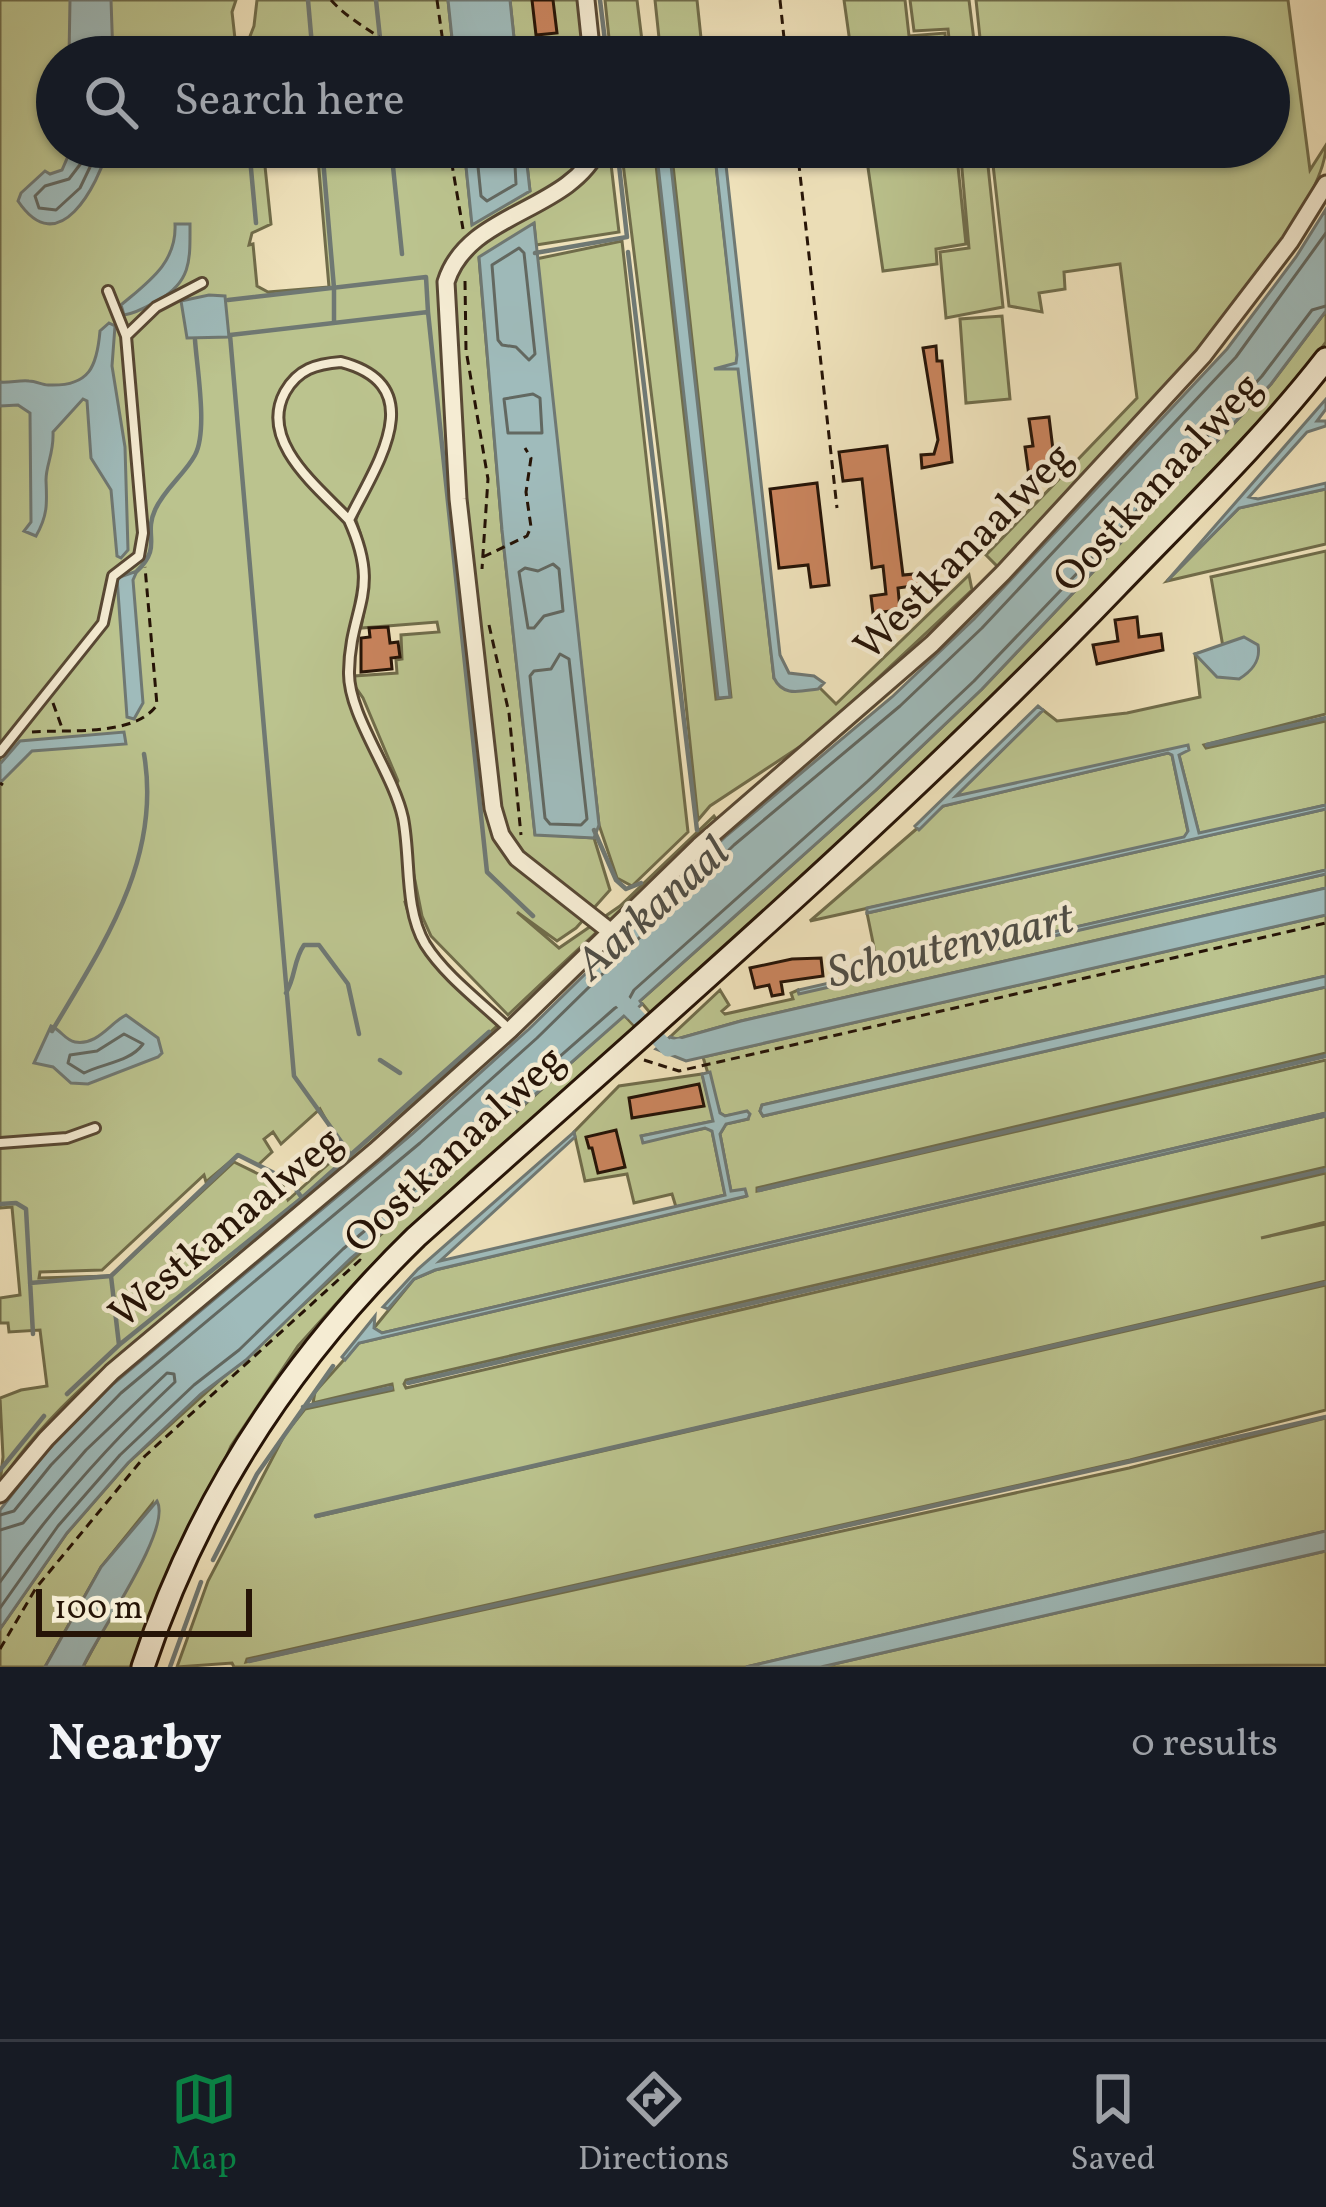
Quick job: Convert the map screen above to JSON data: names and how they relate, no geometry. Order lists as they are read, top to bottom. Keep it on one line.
{"streets":{"main road":["Oostkanaalweg"],"street":["Westkanaalweg"]},"water":["Aarkanaal","Schoutenvaart"],"scale_bar":"100 m","page":{"search":"Search here","scale":"100 m","heading":["Nearby","0 results"],"nav":["Map","Directions","Saved"]}}
